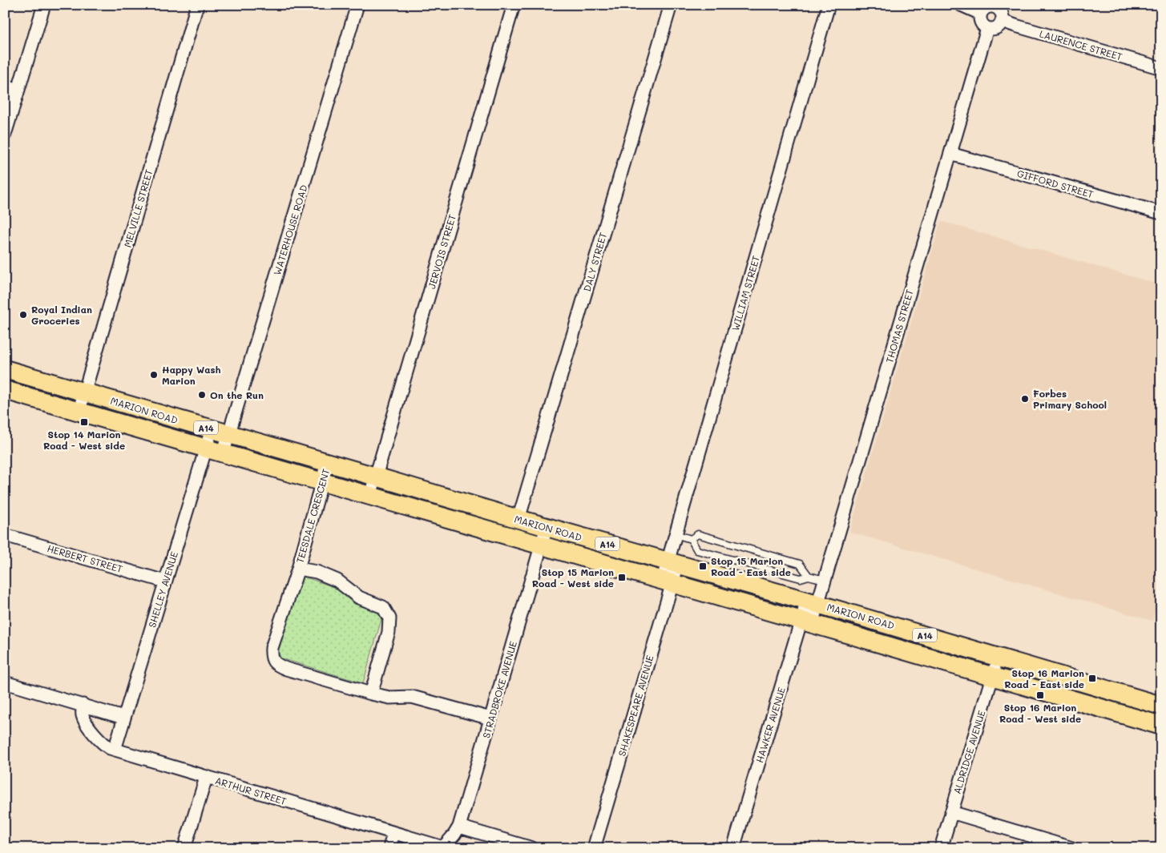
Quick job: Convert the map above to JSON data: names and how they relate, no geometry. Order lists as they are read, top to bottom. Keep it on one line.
{"streets":{"main road":["MARION ROAD","A14"],"street":["LAURENCE STREET","GIFFORD STREET","MELVILLE STREET","WATERHOUSE ROAD","JERVOIS STREET","DALY STREET","WILLIAM STREET","THOMAS STREET","TEESDALE CRESCENT","HERBERT STREET","SHELLEY AVENUE","STRADBROKE AVENUE","SHAKESPEARE AVENUE","HAWKER AVENUE","ALDRIDGE AVENUE","ARTHUR STREET"]},"crossings":[["LAURENCE STREET","THOMAS STREET"],["GIFFORD STREET","THOMAS STREET"],["MELVILLE STREET","MARION ROAD"],["WATERHOUSE ROAD","MARION ROAD"],["WATERHOUSE ROAD","SHELLEY AVENUE"],["JERVOIS STREET","MARION ROAD"],["DALY STREET","MARION ROAD"],["WILLIAM STREET","MARION ROAD"],["WILLIAM STREET","SHAKESPEARE AVENUE"],["THOMAS STREET","MARION ROAD"],["THOMAS STREET","HAWKER AVENUE"],["MARION ROAD","TEESDALE CRESCENT"],["MARION ROAD","SHELLEY AVENUE"],["MARION ROAD","STRADBROKE AVENUE"],["MARION ROAD","SHAKESPEARE AVENUE"],["MARION ROAD","HAWKER AVENUE"],["MARION ROAD","ALDRIDGE AVENUE"],["TEESDALE CRESCENT","STRADBROKE AVENUE"],["HERBERT STREET","SHELLEY AVENUE"],["SHELLEY AVENUE","ARTHUR STREET"],["STRADBROKE AVENUE","ARTHUR STREET"]],"places":{"other":["Royal Indian Groceries","Happy Wash Marion","On the Run","Forbes Primary School"],"transit":["Stop 14 Marion Road - West side","Stop 15 Marion Road - East side","Stop 15 Marion Road - West side","Stop 16 Marion Road - East side","Stop 16 Marion Road - West side"]}}
